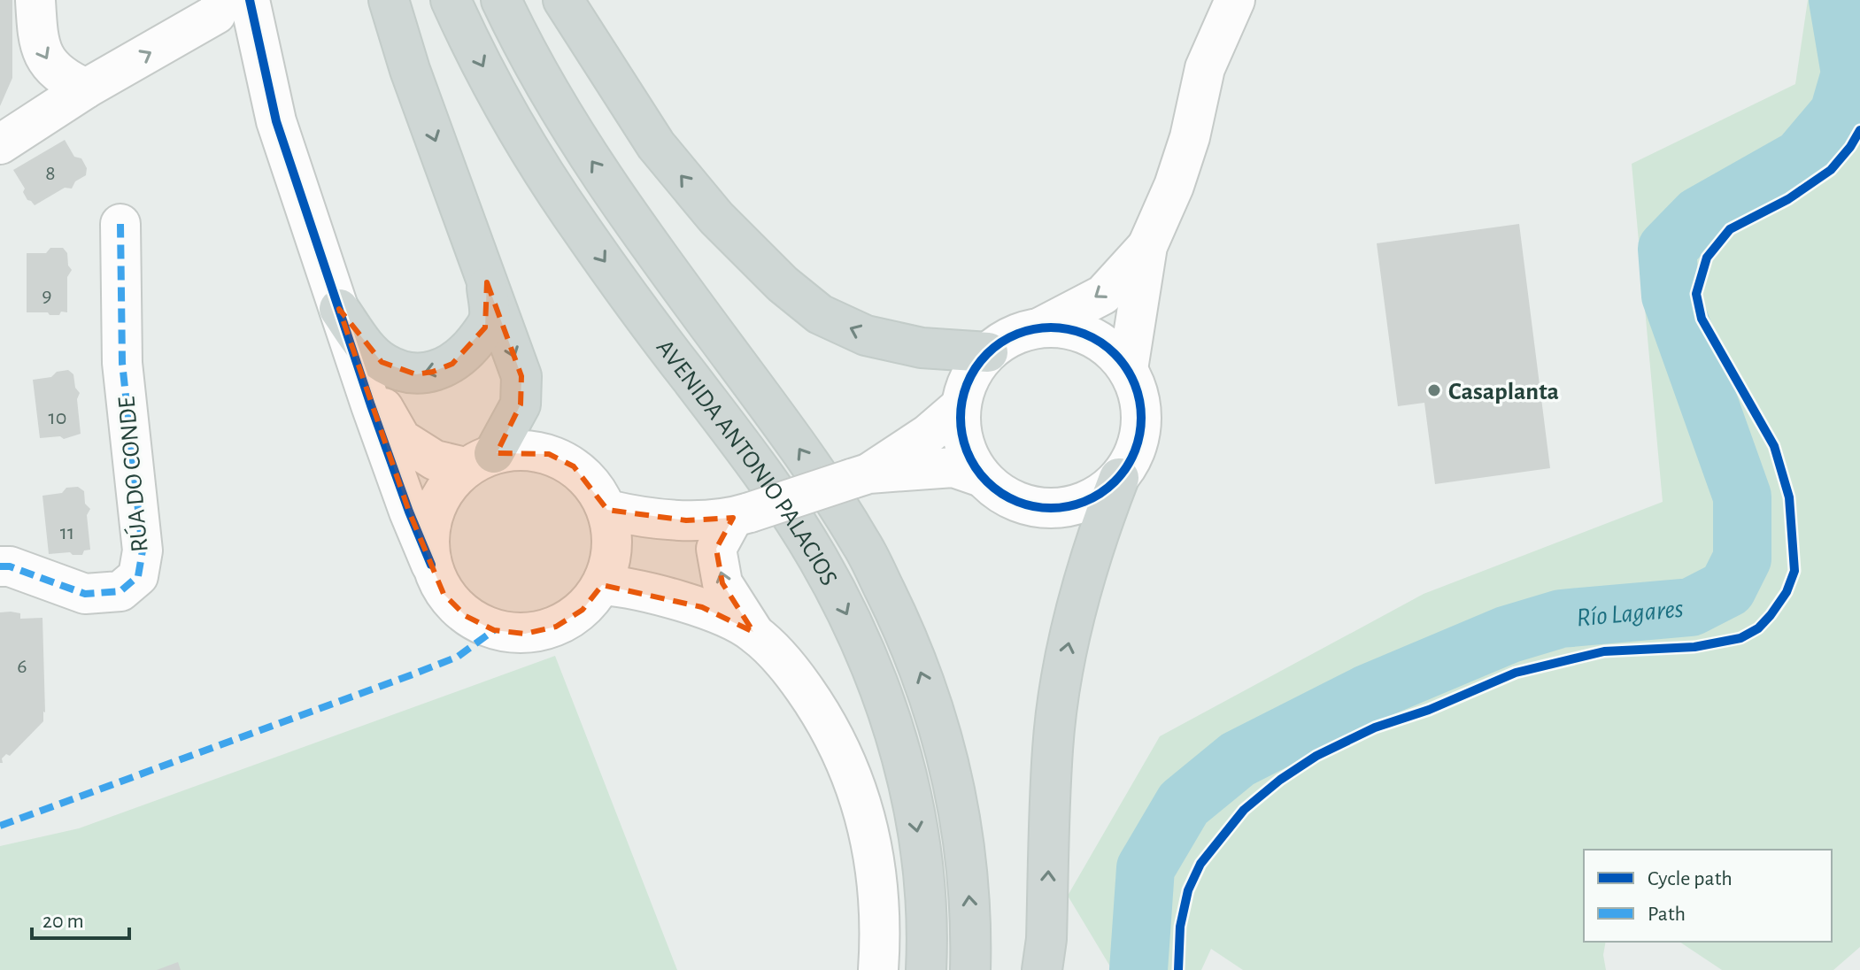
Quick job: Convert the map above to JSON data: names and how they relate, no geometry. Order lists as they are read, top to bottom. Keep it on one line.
{"streets":{"main road":["AVENIDA ANTONIO PALACIOS"],"street":["RÚA DO CONDE"]},"water":["Río Lagares"],"places":["Casaplanta"],"house_numbers":["8","9","10","11","6"],"legend":["Cycle path","Path"],"scale_bar":"20 m"}
